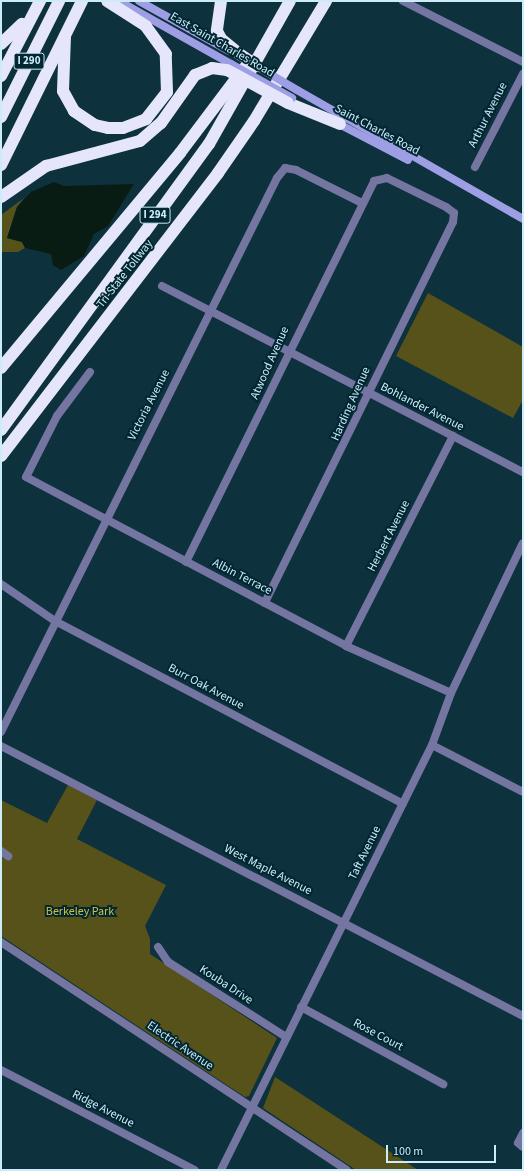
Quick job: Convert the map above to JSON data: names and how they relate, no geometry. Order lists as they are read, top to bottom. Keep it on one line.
{"streets":{"highway":["I 290","I 294","Tri-State Tollway"],"main road":["East Saint Charles Road","Saint Charles Road"],"street":["Arthur Avenue","Atwood Avenue","Harding Avenue","Victoria Avenue","Bohlander Avenue","Herbert Avenue","Albin Terrace","Burr Oak Avenue","Taft Avenue","West Maple Avenue","Kouba Drive","Rose Court","Electric Avenue","Ridge Avenue"]},"crossings":[["East Saint Charles Road","Saint Charles Road"],["Atwood Avenue","Harding Avenue"],["Atwood Avenue","Victoria Avenue"],["Atwood Avenue","Bohlander Avenue"],["Atwood Avenue","Albin Terrace"],["Harding Avenue","Bohlander Avenue"],["Harding Avenue","Albin Terrace"],["Victoria Avenue","Bohlander Avenue"],["Victoria Avenue","Albin Terrace"],["Victoria Avenue","Burr Oak Avenue"],["Bohlander Avenue","Herbert Avenue"],["Herbert Avenue","Albin Terrace"],["Albin Terrace","Taft Avenue"],["Burr Oak Avenue","Taft Avenue"],["Taft Avenue","West Maple Avenue"],["Taft Avenue","Kouba Drive"],["Taft Avenue","Rose Court"],["Taft Avenue","Electric Avenue"]],"parks":["Berkeley Park"],"scale_bar":"100 m"}
